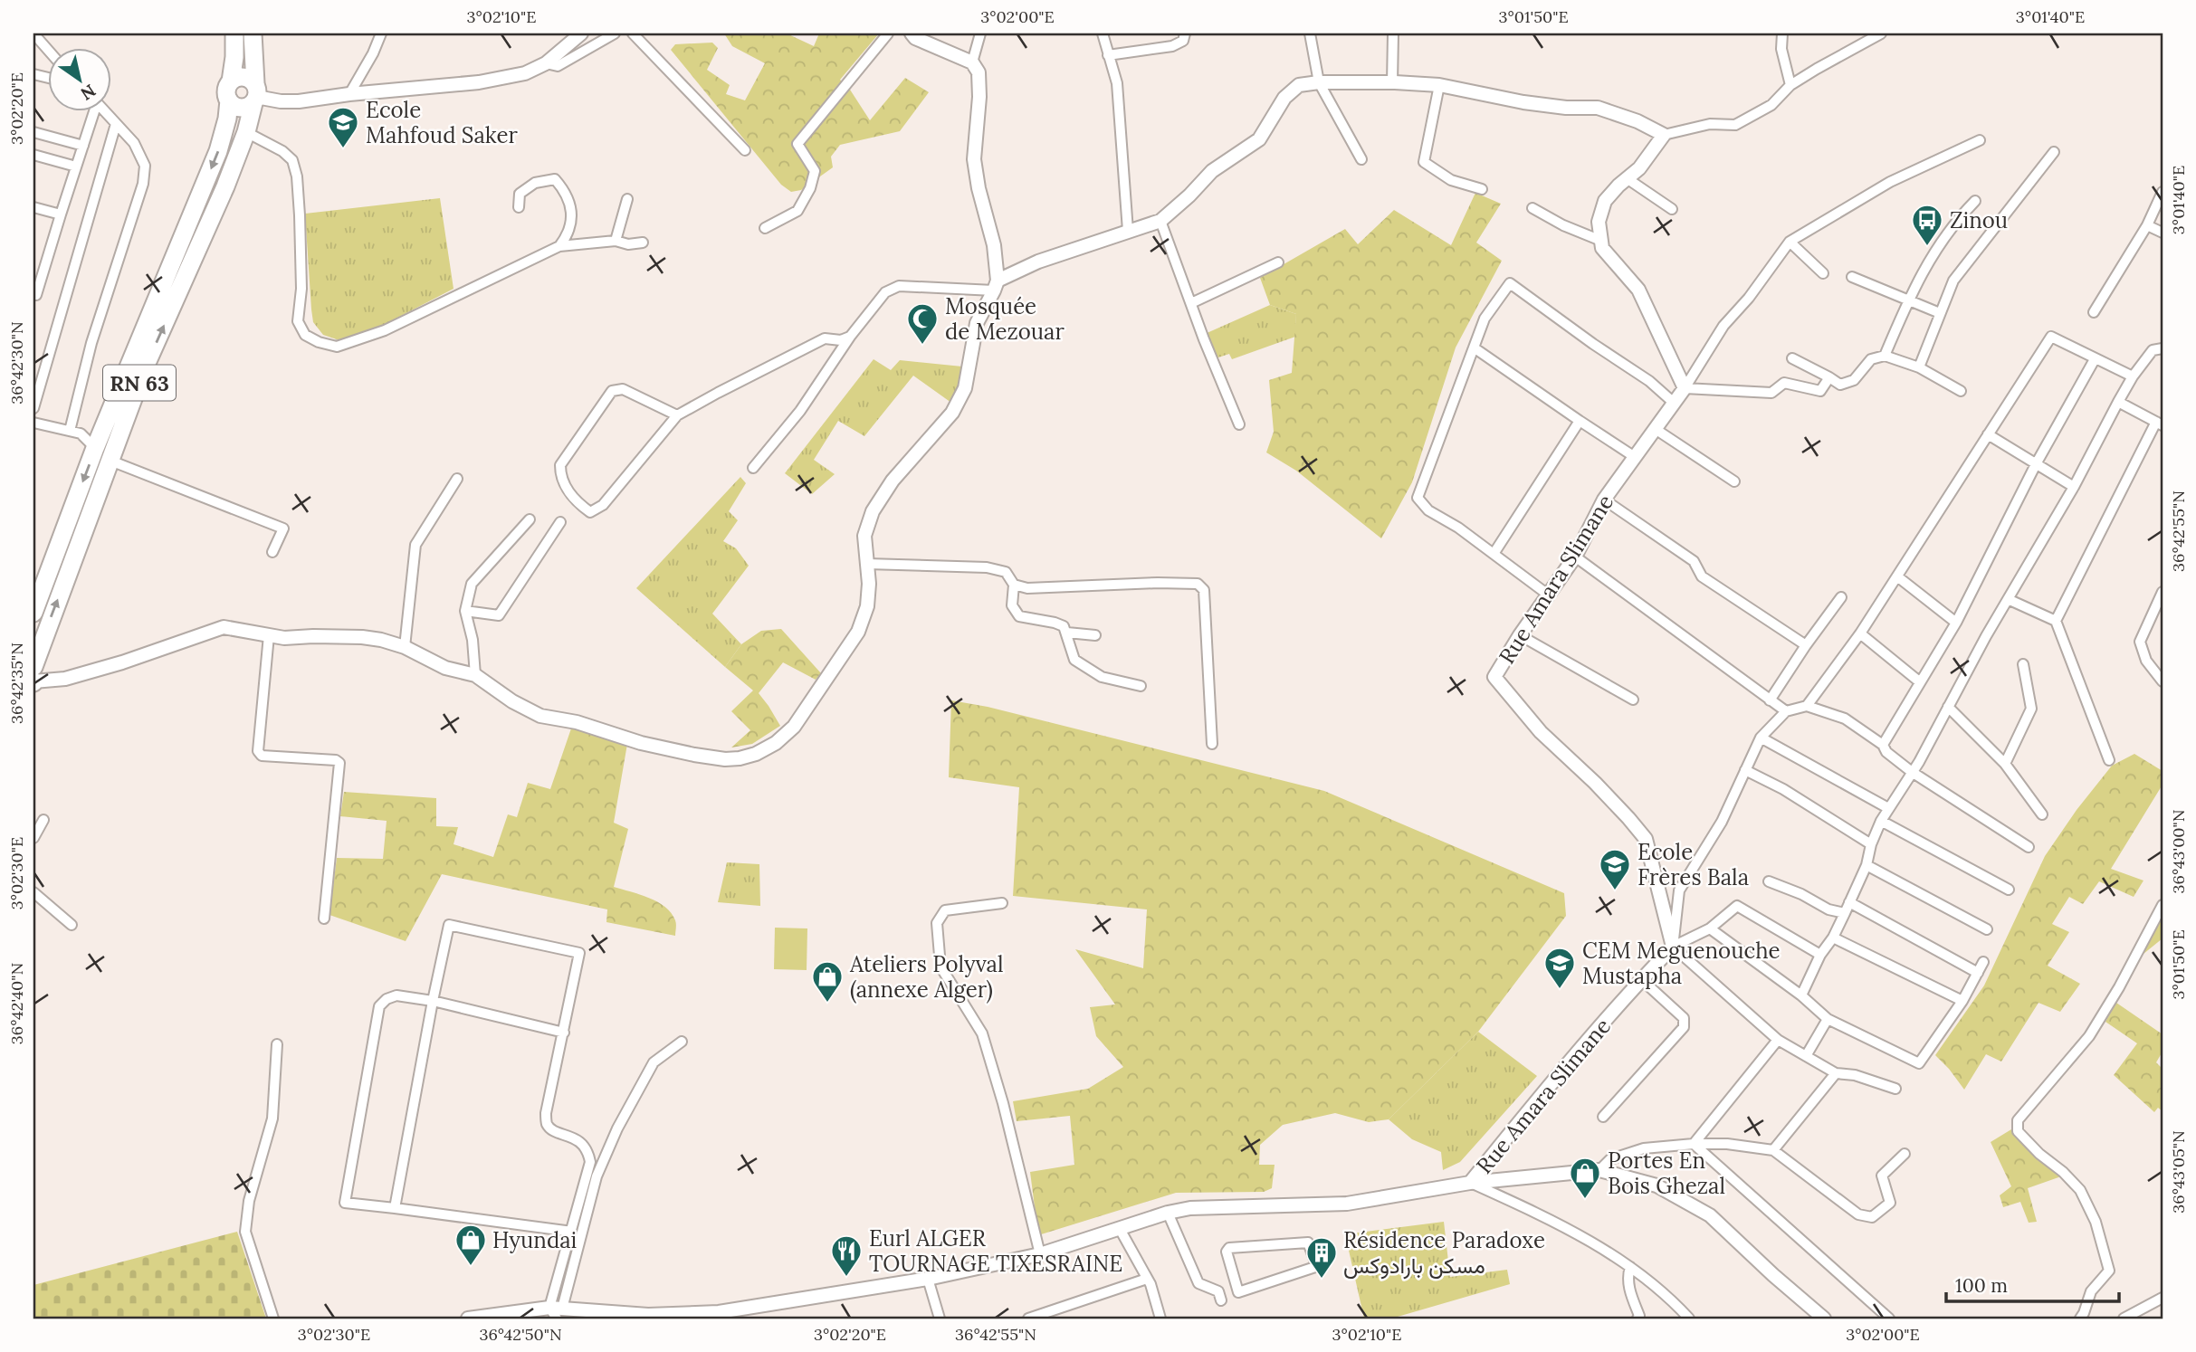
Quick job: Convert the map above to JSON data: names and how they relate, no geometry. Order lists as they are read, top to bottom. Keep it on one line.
{"streets":{"highway":["RN 63"],"street":["Rue Amara Slimane"]},"places":{"school or university":["Ecole Mahfoud Saker","Ecole Frères Bala","CEM Meguenouche Mustapha"],"bus stop":["Zinou"],"mosque":["Mosquée de Mezouar"],"shop":["Ateliers Polyval (annexe Alger)","Portes En Bois Ghezal","Hyundai"],"restaurant":["Eurl ALGER TOURNAGE TIXESRAINE"],"building":["Résidence Paradoxe مسكن بارادوكس"]},"scale_bar":"100 m","north":"bottom right","coordinates":["3°02'10\"E","3°02'00\"E","3°01'50\"E","3°01'40\"E","3°02'20\"E","36°42'30\"N","36°42'55\"N","36°42'35\"N","36°43'00\"N","3°02'30\"E","36°42'40\"N","36°43'05\"N","36°42'50\"N"]}
